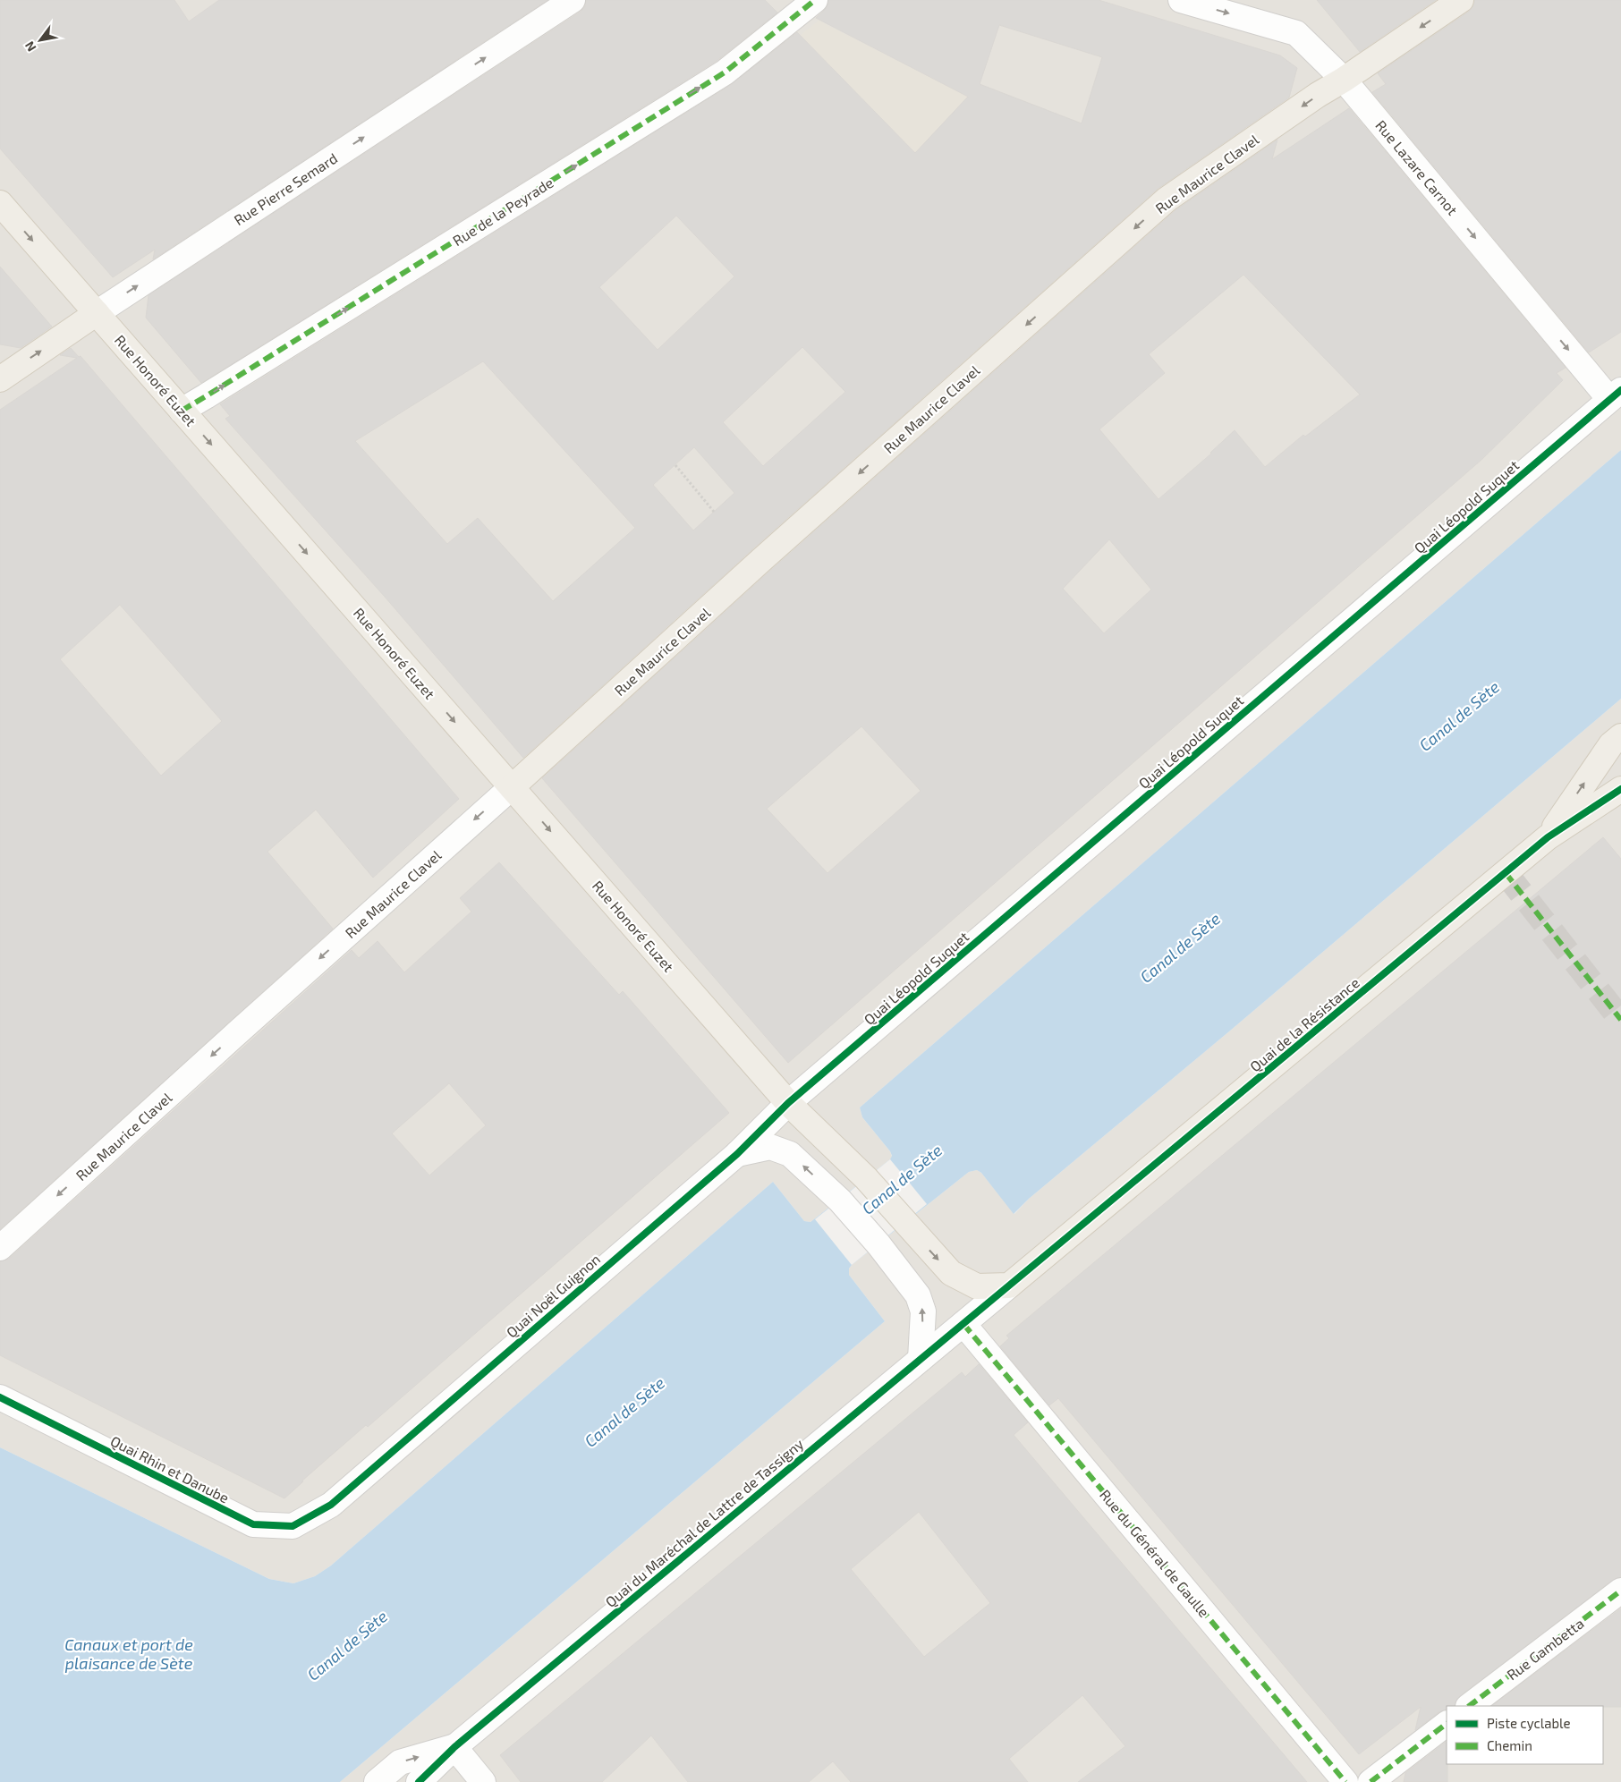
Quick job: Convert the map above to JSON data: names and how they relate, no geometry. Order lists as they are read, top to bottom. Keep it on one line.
{"streets":{"main road":["Rue Maurice Clavel","Rue Pierre Semard","Rue Honoré Euzet","Quai de la Résistance"],"street":["Rue Lazare Carnot","Rue de la Peyrade","Quai Léopold Suquet","Quai Noël Guignon","Quai Rhin et Danube","Quai du Maréchal de Lattre de Tassigny","Rue du Général de Gaulle","Rue Gambetta"]},"crossings":[["Rue Lazare Carnot","Rue Maurice Clavel"],["Rue Lazare Carnot","Quai Léopold Suquet"],["Rue Maurice Clavel","Rue Honoré Euzet"],["Rue Pierre Semard","Rue Honoré Euzet"],["Rue de la Peyrade","Rue Honoré Euzet"],["Rue Honoré Euzet","Quai Léopold Suquet"],["Rue Honoré Euzet","Quai de la Résistance"],["Rue Honoré Euzet","Quai Noël Guignon"],["Rue Honoré Euzet","Quai du Maréchal de Lattre de Tassigny"],["Quai Léopold Suquet","Quai Noël Guignon"],["Quai de la Résistance","Quai du Maréchal de Lattre de Tassigny"],["Quai Noël Guignon","Quai Rhin et Danube"],["Quai du Maréchal de Lattre de Tassigny","Rue du Général de Gaulle"]],"one_way":["Rue Lazare Carnot","Rue Maurice Clavel","Rue Pierre Semard","Rue de la Peyrade","Rue Honoré Euzet"],"water":["Canal de Sète","Canaux et port de plaisance de Sète"],"legend":["Piste cyclable","Chemin"],"north":"bottom left"}
